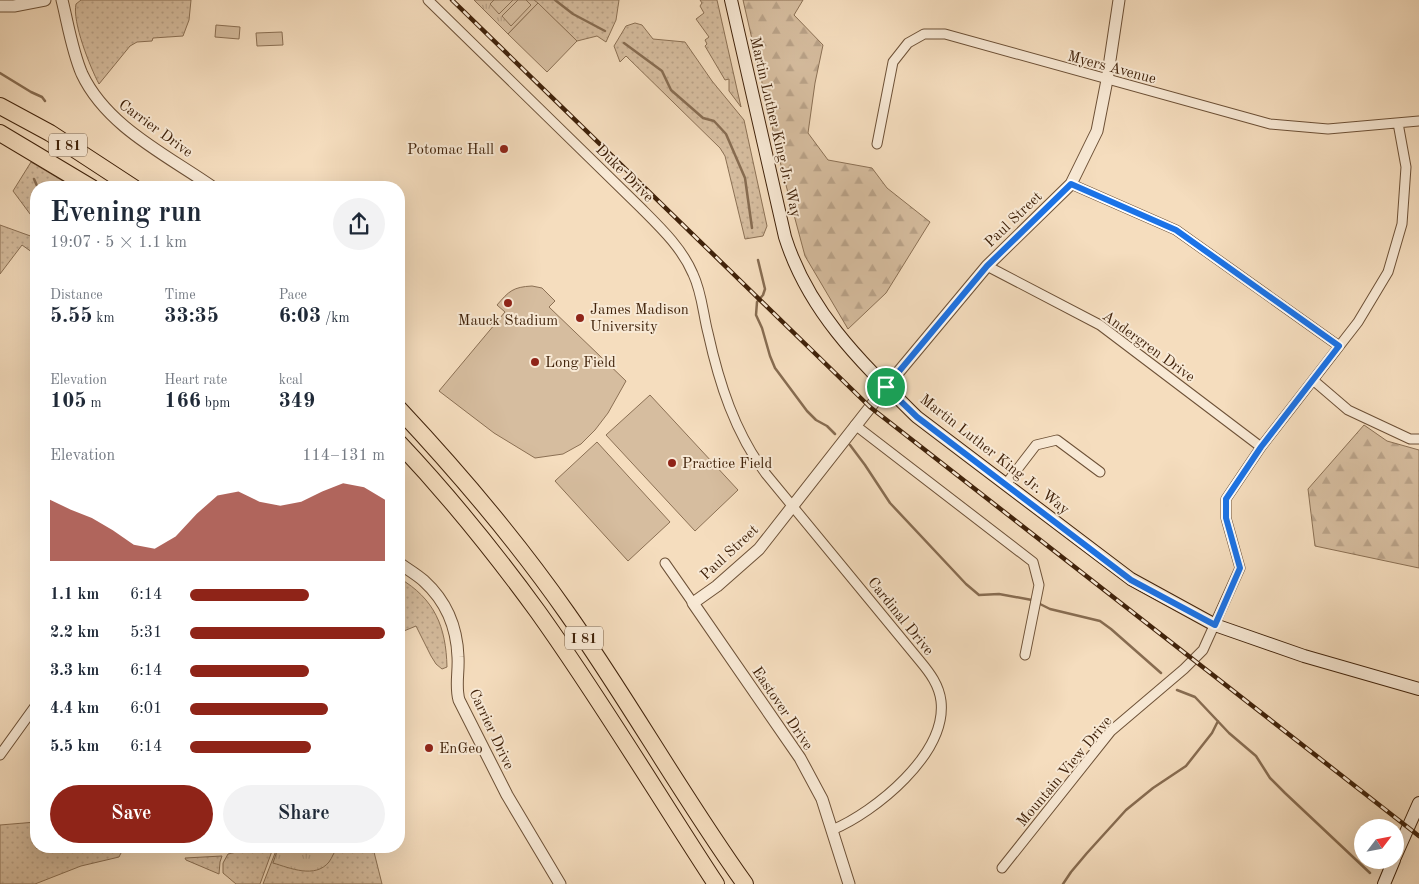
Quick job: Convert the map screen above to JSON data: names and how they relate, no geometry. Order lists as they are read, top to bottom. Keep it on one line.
{"streets":{"highway":["I 81"],"main road":["Martin Luther King Jr. Way"],"street":["Myers Avenue","Carrier Drive","Duke Drive","Paul Street","Andergren Drive","Cardinal Drive","Eastover Drive","Mountain View Drive"]},"crossings":[["Myers Avenue","Paul Street"],["Myers Avenue","Mountain View Drive"],["Martin Luther King Jr. Way","Paul Street"],["Martin Luther King Jr. Way","Mountain View Drive"],["Duke Drive","Cardinal Drive"],["Paul Street","Andergren Drive"],["Paul Street","Cardinal Drive"],["Paul Street","Eastover Drive"],["Andergren Drive","Mountain View Drive"],["Cardinal Drive","Eastover Drive"]],"places":["Potomac Hall","Mauck Stadium","James Madison University","Long Field","Practice Field","EnGeo"],"north":"top right","page":{"heading":["Evening run","19:07 · 5 × 1.1 km"],"stats":[["Distance","5.55 km"],["Time","33:35"],["Pace","6:03 /km"],["Elevation","105 m"],["Heart rate","166 bpm"],["kcal","349"]],"chart":["Elevation","114–131 m"],"list":[{"name":"1.1 km","note":"6:14"},{"name":"2.2 km","note":"5:31"},{"name":"3.3 km","note":"6:14"},{"name":"4.4 km","note":"6:01"},{"name":"5.5 km","note":"6:14"}],"buttons":["Save","Share"]}}
